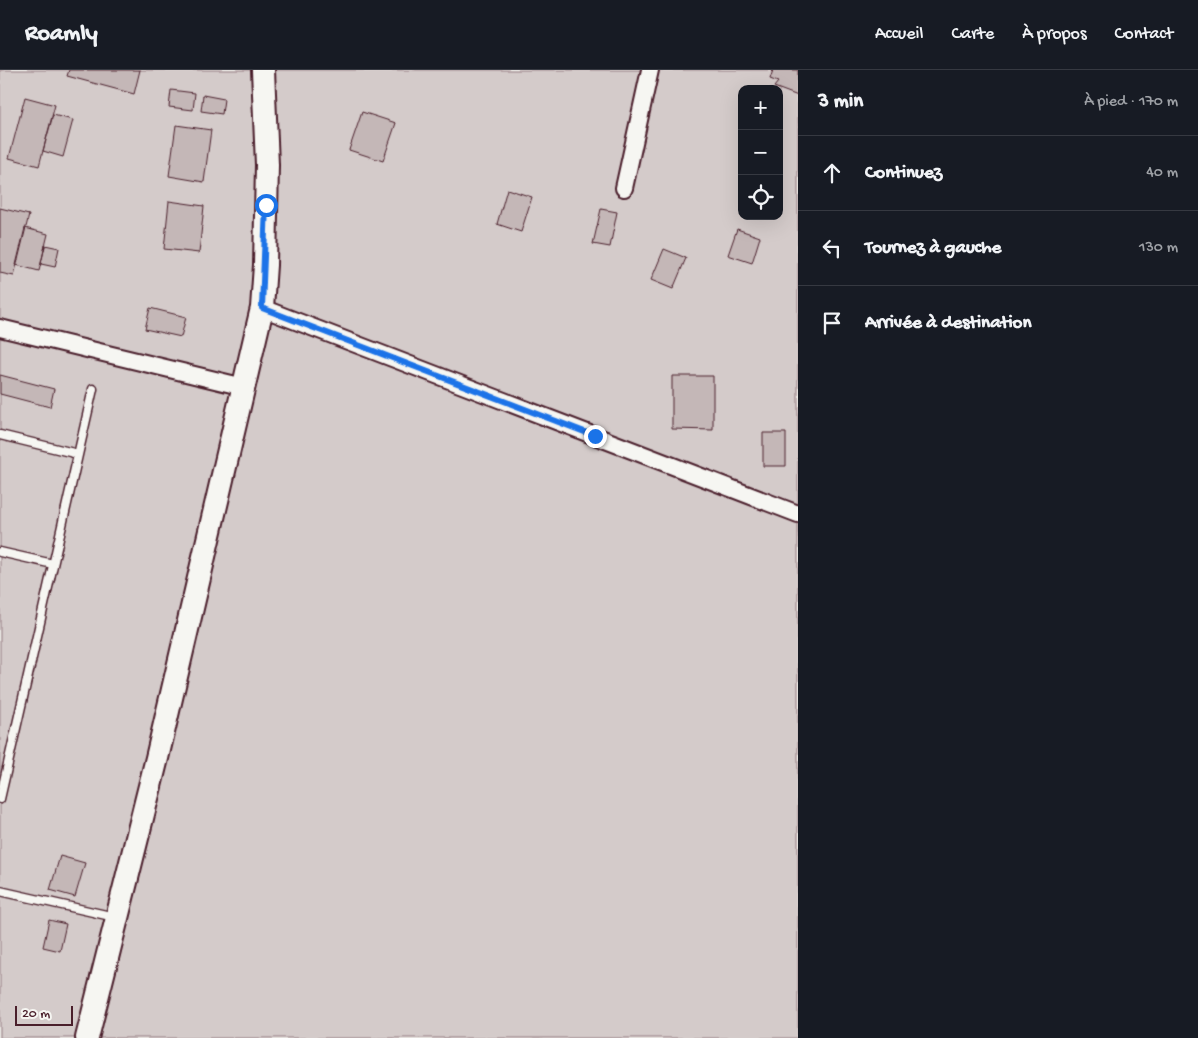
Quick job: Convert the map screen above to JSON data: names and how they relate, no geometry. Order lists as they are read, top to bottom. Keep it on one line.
{"scale_bar":"20 m","page":{"header":"Roamly","nav":["Accueil","Carte","À propos","Contact"],"heading":["3 min","À pied · 170 m"],"map_buttons":["+","−"],"list":[["Continuez","40 m"],["Tournez à gauche","130 m"],"Arrivée à destination"],"scale":"20 m"}}
